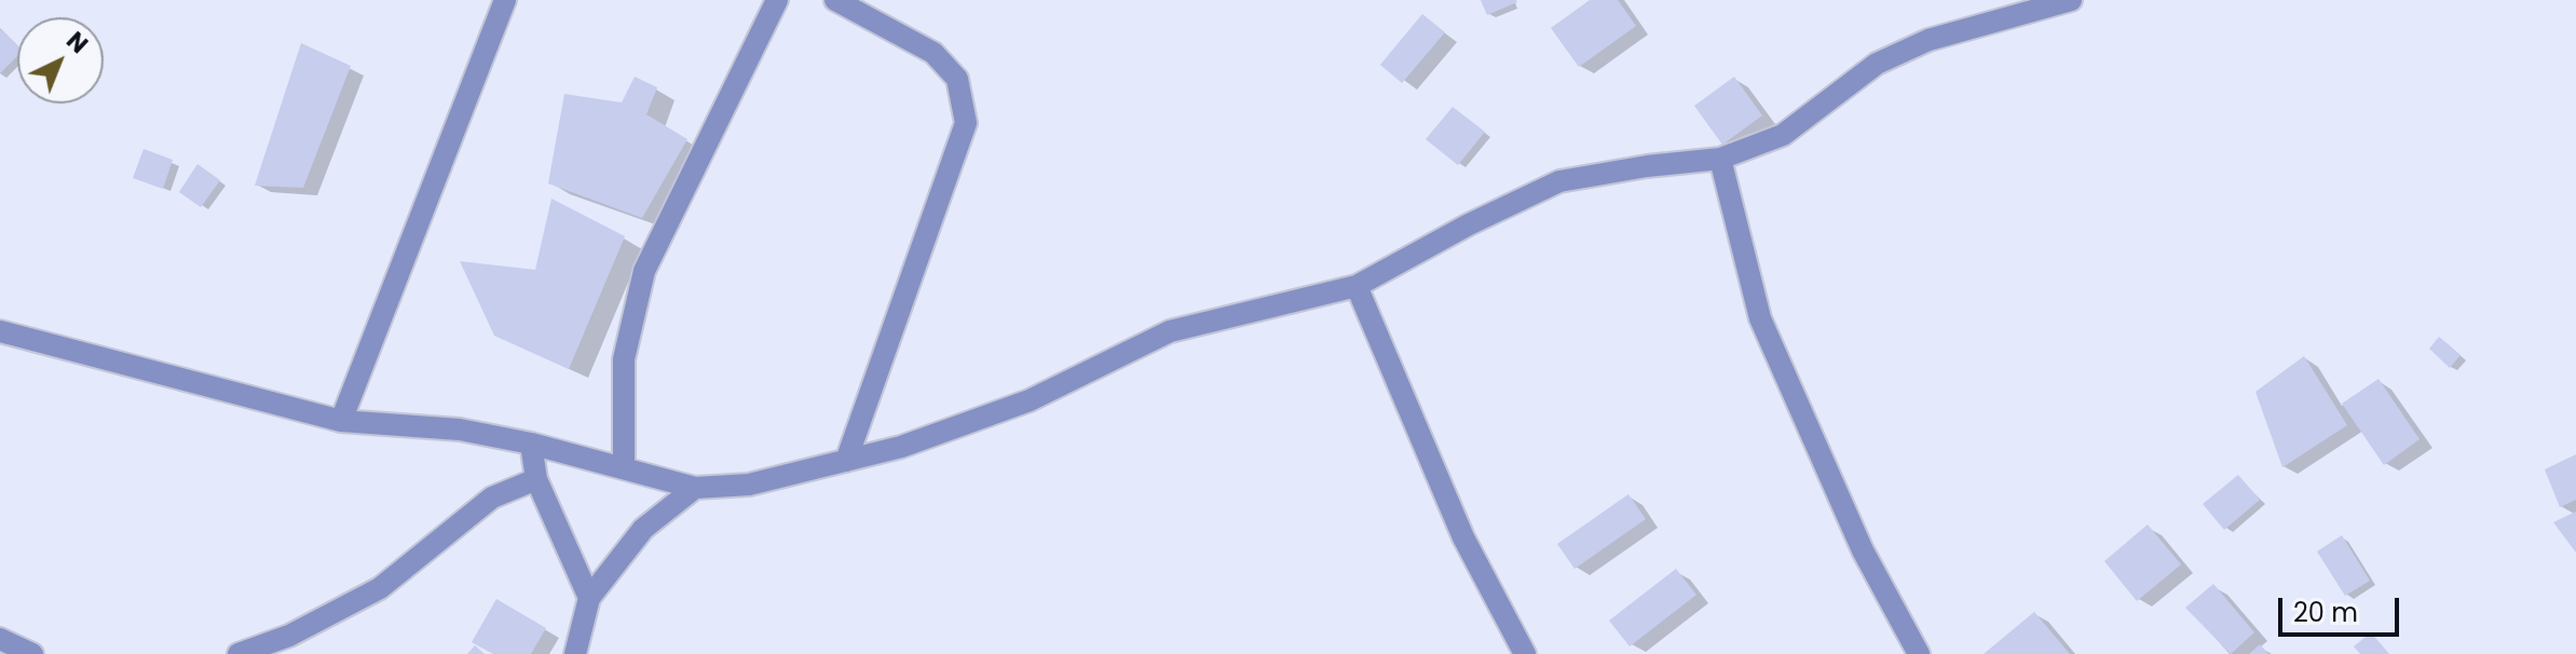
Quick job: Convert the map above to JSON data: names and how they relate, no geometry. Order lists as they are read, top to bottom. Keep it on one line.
{"scale_bar":"20 m","north":"top right"}
